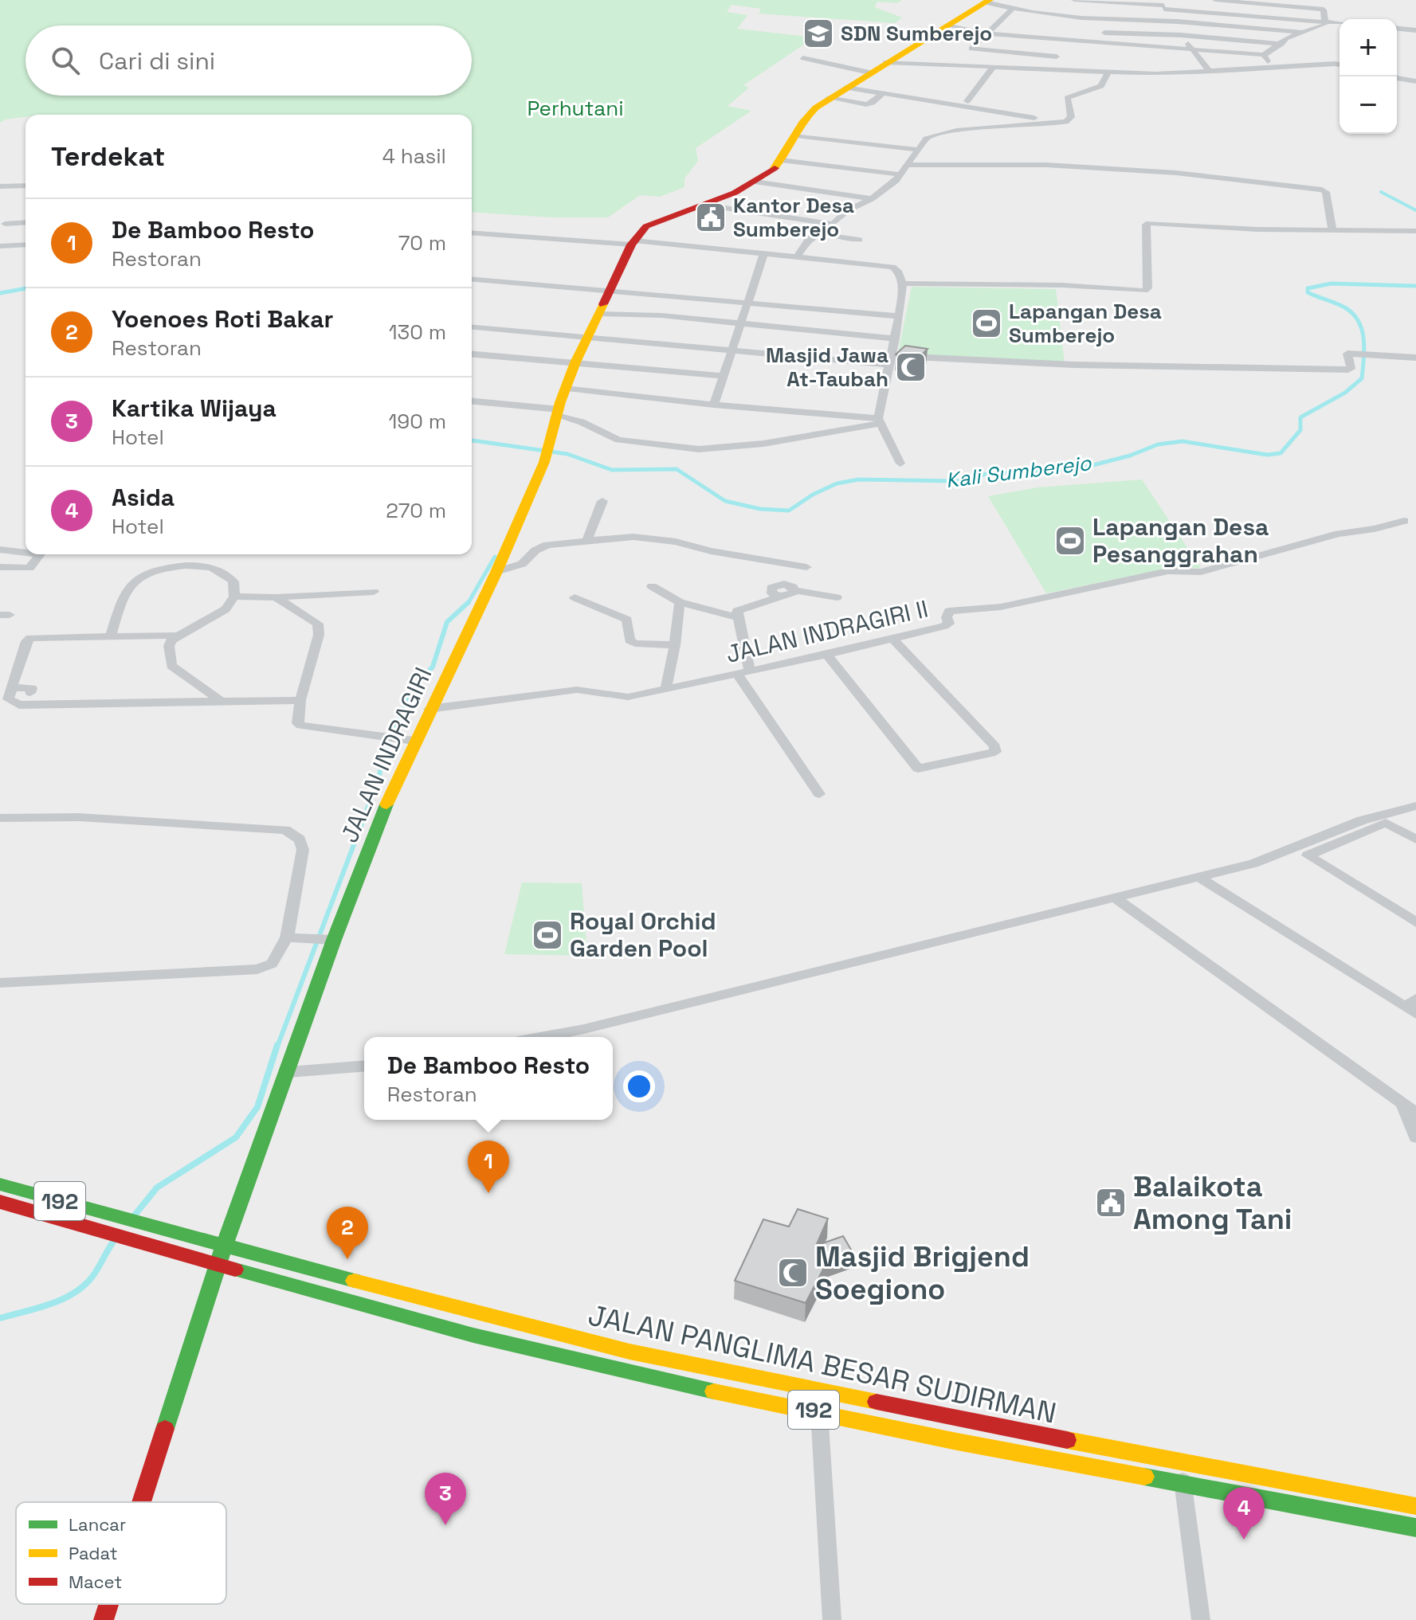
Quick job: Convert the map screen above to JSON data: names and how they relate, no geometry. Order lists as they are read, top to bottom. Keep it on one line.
{"streets":{"street":["JALAN INDRAGIRI II","JALAN INDRAGIRI","192","JALAN PANGLIMA BESAR SUDIRMAN"]},"crossings":[["JALAN INDRAGIRI II","JALAN INDRAGIRI"],["JALAN INDRAGIRI","192"],["JALAN INDRAGIRI","JALAN PANGLIMA BESAR SUDIRMAN"],["192","JALAN PANGLIMA BESAR SUDIRMAN"]],"water":["Kali Sumberejo"],"parks":["Perhutani"],"places":{"school or university":["SDN Sumberejo"],"public building":["Kantor Desa Sumberejo","Balaikota Among Tani"],"sports":["Lapangan Desa Sumberejo","Lapangan Desa Pesanggrahan","Royal Orchid Garden Pool"],"mosque":["Masjid Jawa At-Taubah","Masjid Brigjend Soegiono"]},"legend":["Lancar","Padat","Macet"],"page":{"map_buttons":["+","−"],"search":"Cari di sini","heading":["Terdekat","4 hasil"],"list":[{"mark":"1","name":"De Bamboo Resto","note":"Restoran","value":"70 m"},{"mark":"2","name":"Yoenoes Roti Bakar","note":"Restoran","value":"130 m"},{"mark":"3","name":"Kartika Wijaya","note":"Hotel","value":"190 m"},{"mark":"4","name":"Asida","note":"Hotel","value":"270 m"}],"popup":["De Bamboo Resto","Restoran"],"pins":["1","2","3","4"]}}
